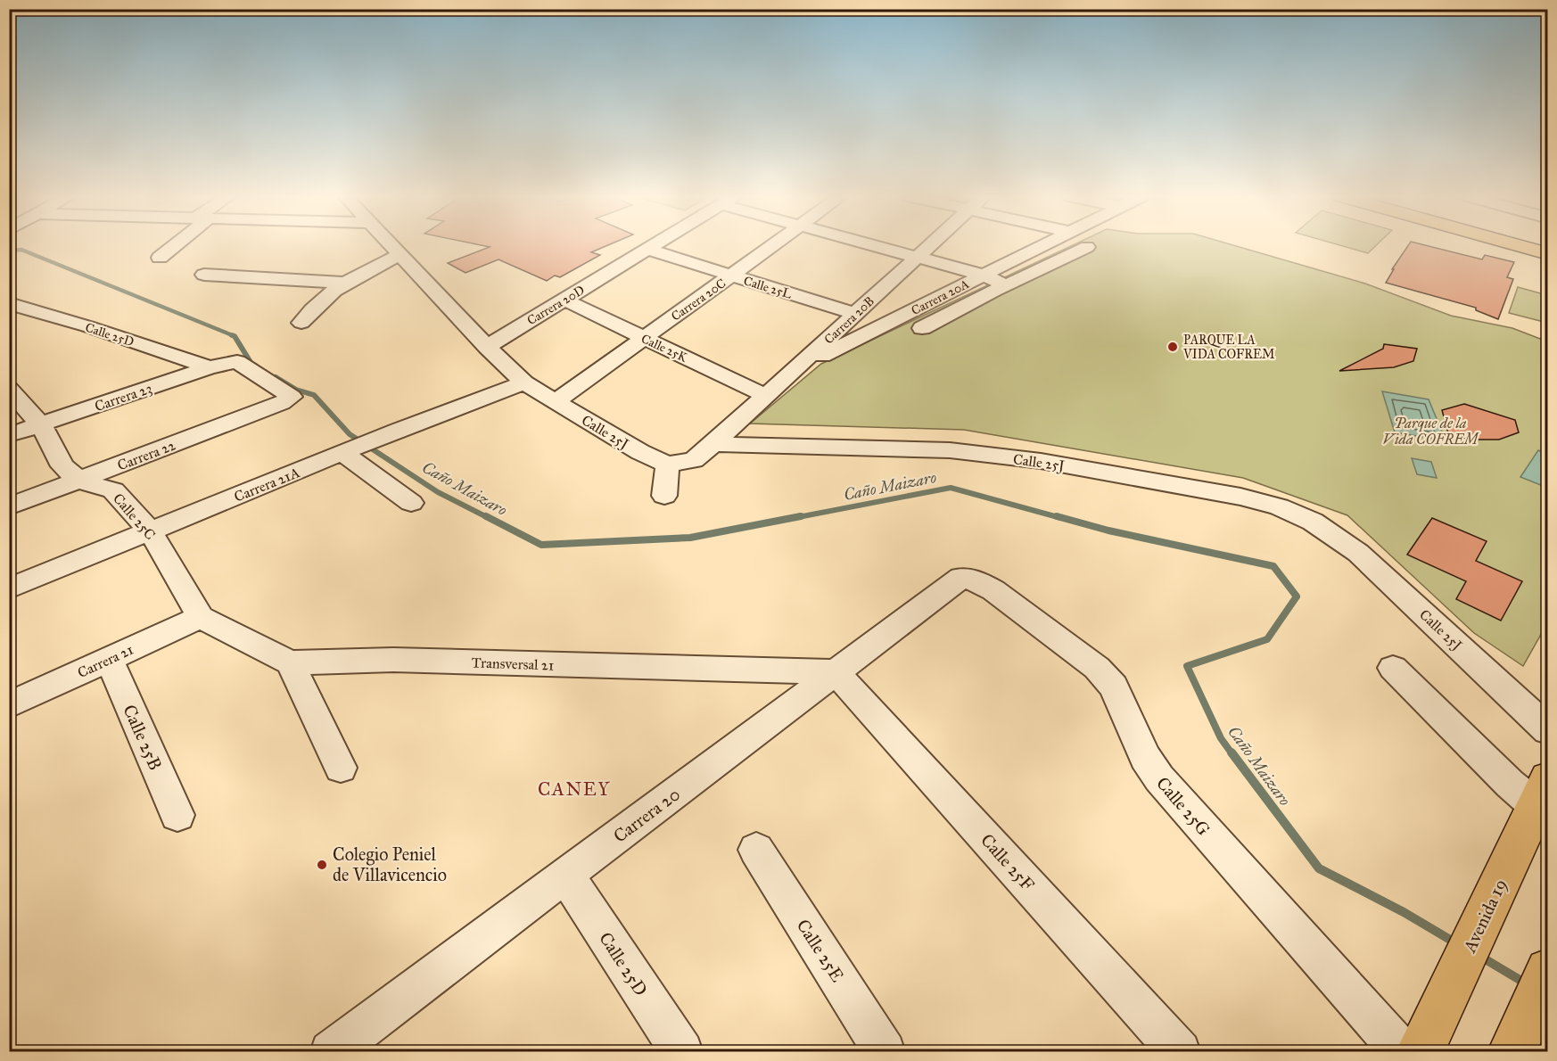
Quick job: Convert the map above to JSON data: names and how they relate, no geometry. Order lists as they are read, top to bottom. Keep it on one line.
{"streets":{"main road":["Avenida 19"],"street":["Calle 25L","Carrera 20A","Carrera 20C","Carrera 20D","Carrera 20B","Calle 25D","Calle 25K","Carrera 23","Calle 25J","Carrera 22","Carrera 21A","Calle 25C","Carrera 21","Transversal 21","Calle 25B","Calle 25G","Carrera 20","Calle 25F","Calle 25E"]},"crossings":[["Calle 25L","Carrera 20C"],["Calle 25L","Carrera 20D"],["Calle 25L","Carrera 20B"],["Carrera 20A","Carrera 20B"],["Carrera 20C","Calle 25K"],["Carrera 20C","Calle 25J"],["Carrera 20D","Calle 25K"],["Carrera 20D","Calle 25J"],["Carrera 20B","Calle 25K"],["Carrera 20B","Calle 25J"],["Calle 25D","Carrera 23"],["Calle 25D","Carrera 20"],["Carrera 23","Carrera 22"],["Carrera 23","Calle 25C"],["Calle 25J","Carrera 21A"],["Carrera 22","Calle 25C"],["Carrera 21A","Calle 25C"],["Calle 25C","Carrera 21"],["Calle 25C","Transversal 21"],["Carrera 21","Transversal 21"],["Carrera 21","Calle 25B"],["Transversal 21","Carrera 20"],["Transversal 21","Calle 25F"],["Calle 25G","Carrera 20"],["Carrera 20","Calle 25F"]],"districts":["CANEY"],"water":["Caño Maizaro"],"parks":["Parque de la Vida COFREM"],"places":["PARQUE LA VIDA COFREM","Colegio Peniel de Villavicencio"]}
